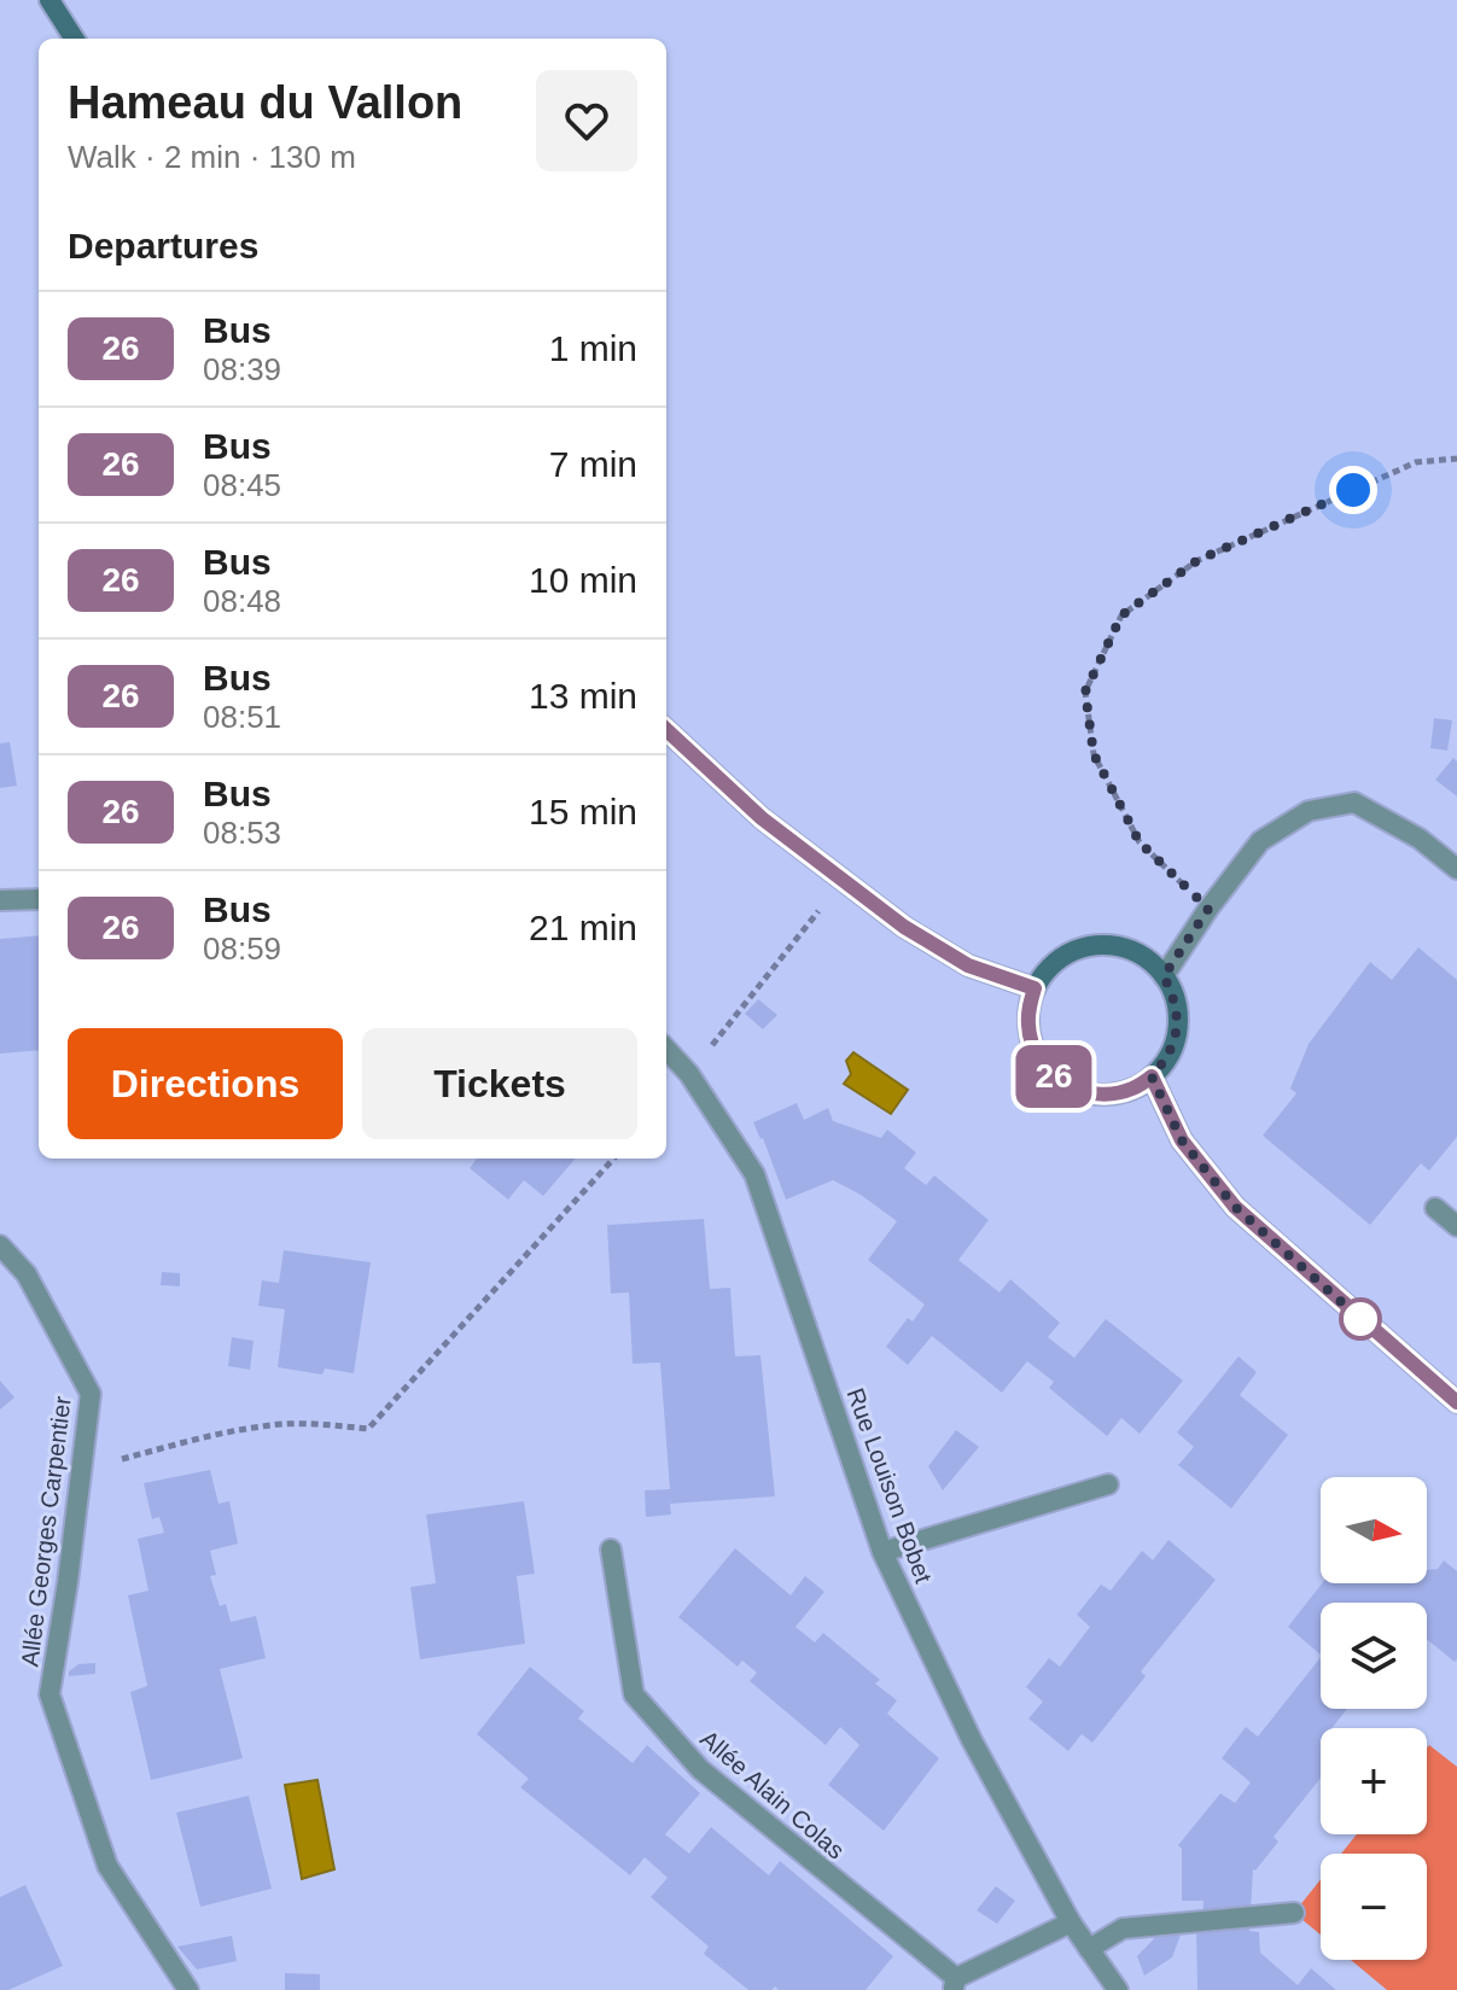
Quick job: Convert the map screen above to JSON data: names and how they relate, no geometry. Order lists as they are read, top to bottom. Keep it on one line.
{"streets":{"street":["Rue Louison Bobet","Allée Georges Carpentier","Allée Alain Colas"]},"lines":["bus line 26"],"north":"right","page":{"on_map":"26","heading":[["Hameau du Vallon","Walk · 2 min · 130 m"],"Departures"],"list":[{"mark":"26","name":"Bus","note":"08:39","value":"1 min"},{"mark":"26","name":"Bus","note":"08:45","value":"7 min"},{"mark":"26","name":"Bus","note":"08:48","value":"10 min"},{"mark":"26","name":"Bus","note":"08:51","value":"13 min"},{"mark":"26","name":"Bus","note":"08:53","value":"15 min"},{"mark":"26","name":"Bus","note":"08:59","value":"21 min"}],"buttons":["Directions","Tickets"],"map_buttons":["+","−"]}}
